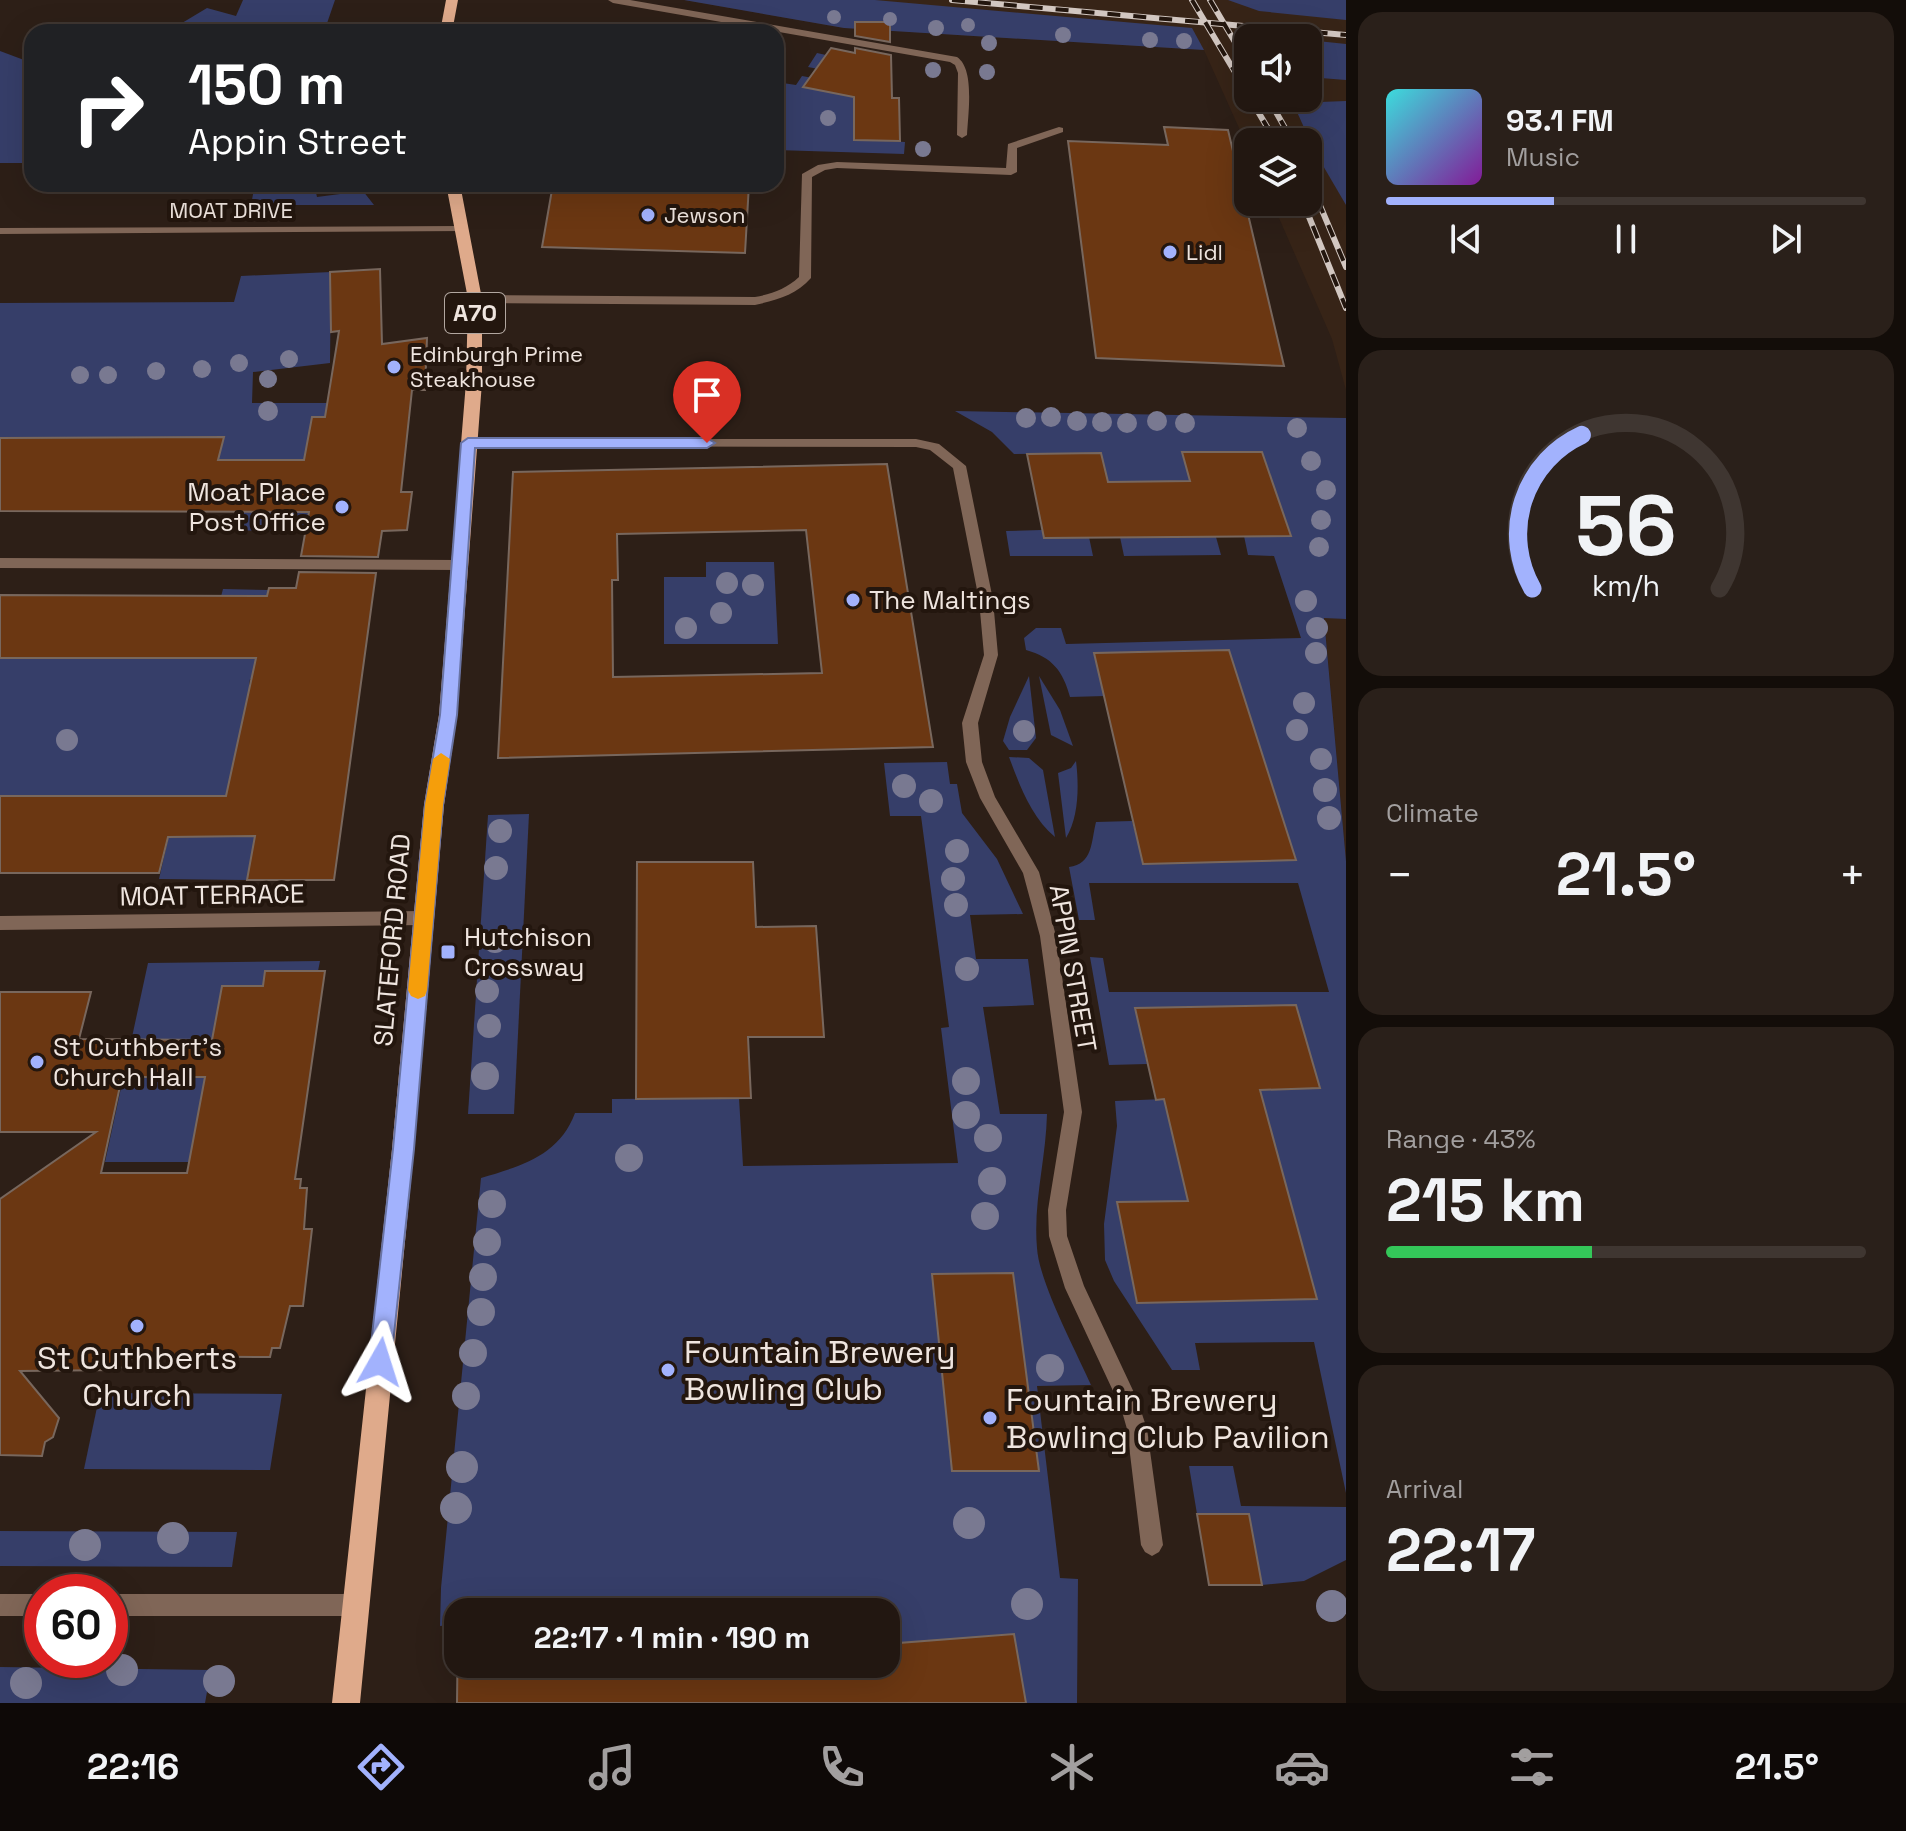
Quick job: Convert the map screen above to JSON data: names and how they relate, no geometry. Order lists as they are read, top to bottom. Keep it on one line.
{"streets":{"main road":["A70","SLATEFORD ROAD"],"street":["MOAT DRIVE","MOAT TERRACE","APPIN STREET"]},"crossings":[["MOAT DRIVE","SLATEFORD ROAD"],["MOAT TERRACE","SLATEFORD ROAD"],["SLATEFORD ROAD","APPIN STREET"]],"places":{"other":["Jewson","Lidl","Edinburgh Prime Steakhouse","Moat Place Post Office","The Maltings","St Cuthbert's Church Hall","St Cuthberts Church","Fountain Brewery Bowling Club","Fountain Brewery Bowling Club Pavilion"],"transit":["Hutchison Crossway"]},"page":{"turn":["150 m","Appin Street"],"song":["93.1 FM","Music"],"tile":["Climate",["Range · 43%","215 km"],["Arrival","22:17"]],"heat":["−","21.5°","+"],"limit":"60","trip":"22:17 · 1 min · 190 m","tabs":["22:16","21.5°"],"gauge":["56","km/h"]}}
